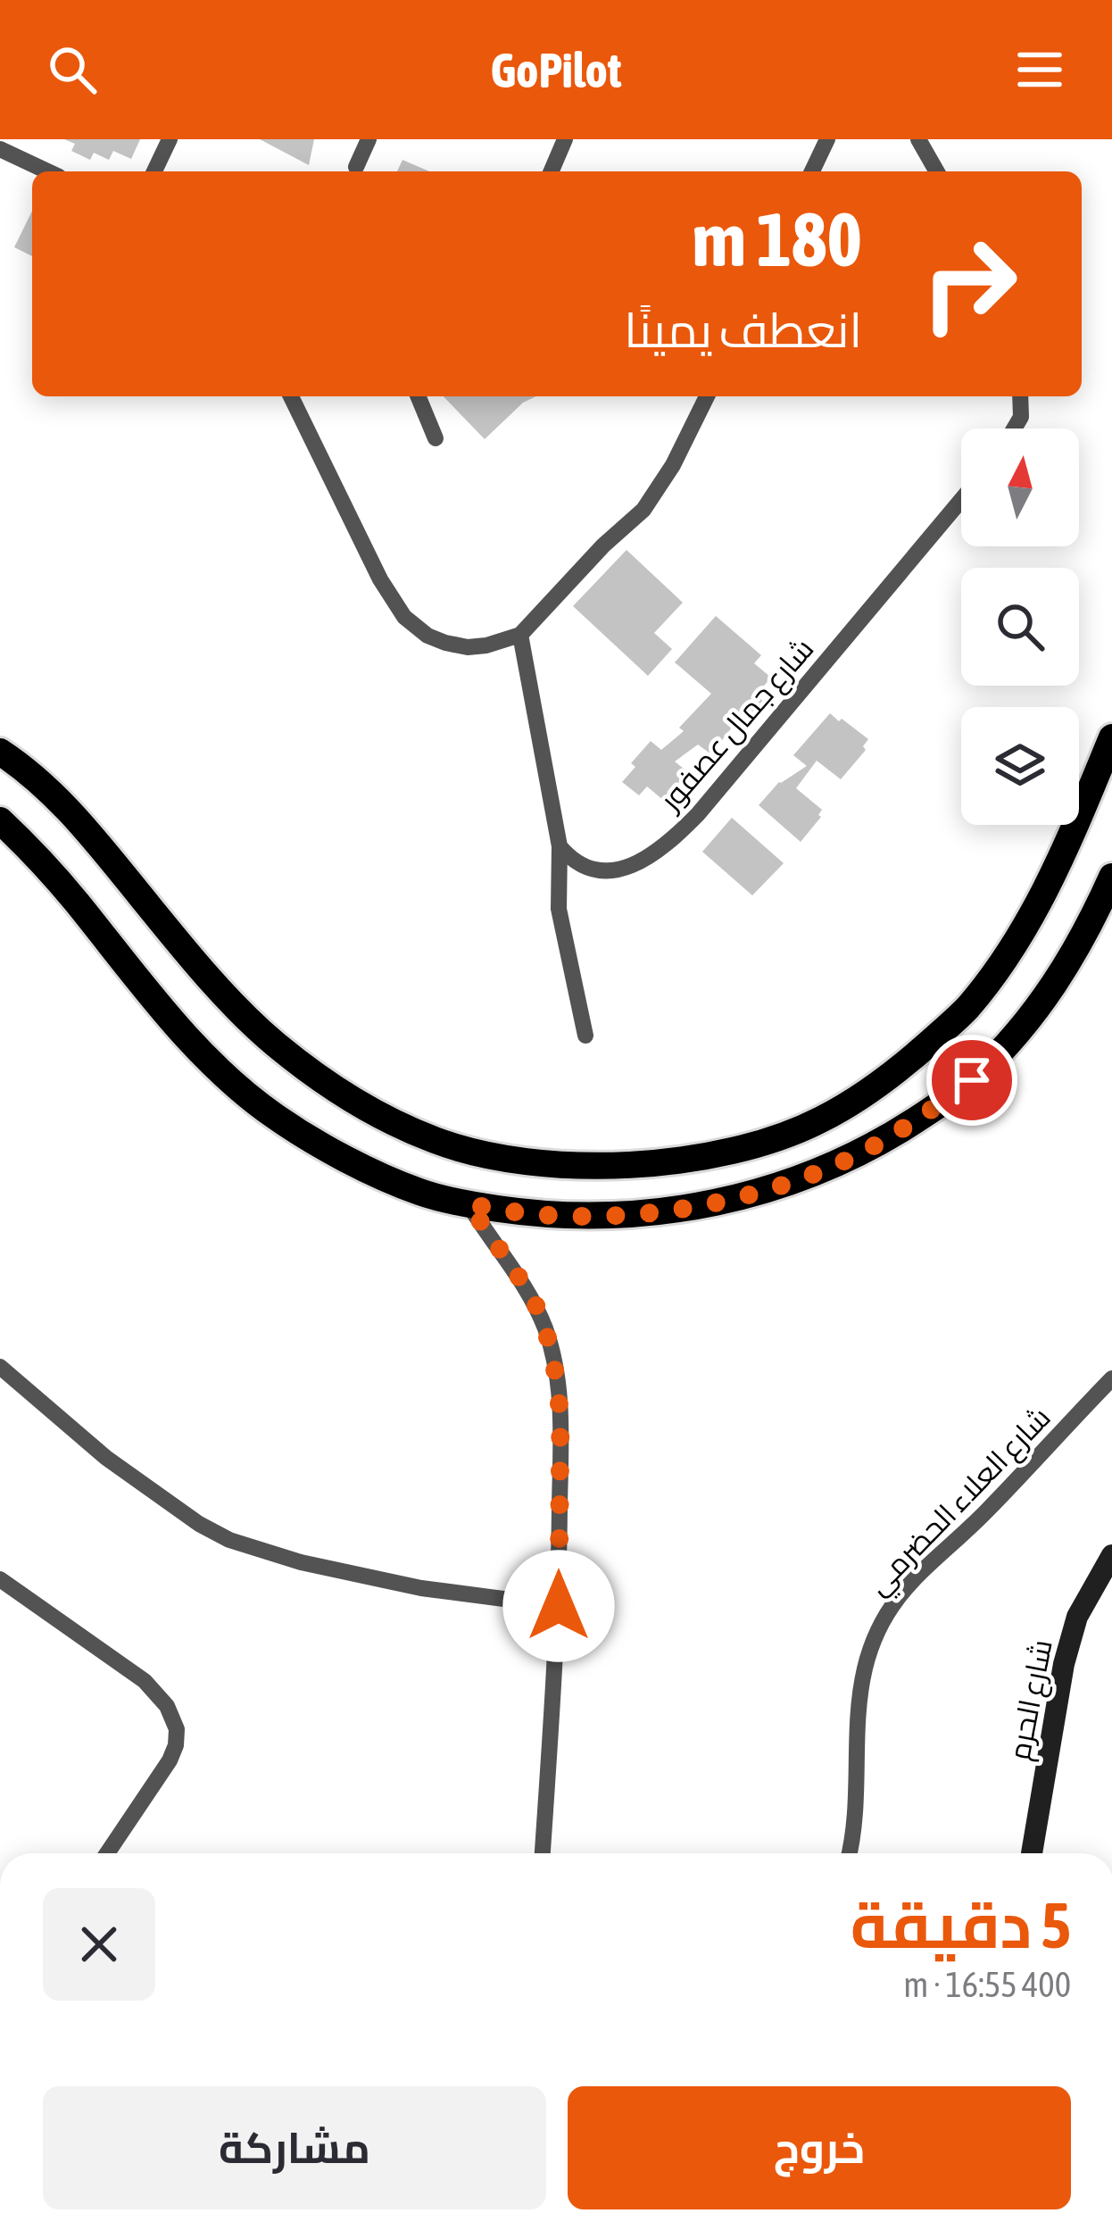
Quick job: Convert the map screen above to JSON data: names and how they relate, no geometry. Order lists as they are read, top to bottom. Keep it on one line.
{"streets":{"street":["شارع جمال عصفور","شارع العلاء الحضرمي","شارع الحرم"]},"north":"top","page":{"header":"GoPilot","turn":["180 m","انعطف يمينًا"],"heading":["5 دقيقة","400 m · 16:55"],"buttons":["خروج","مشاركة"]}}
